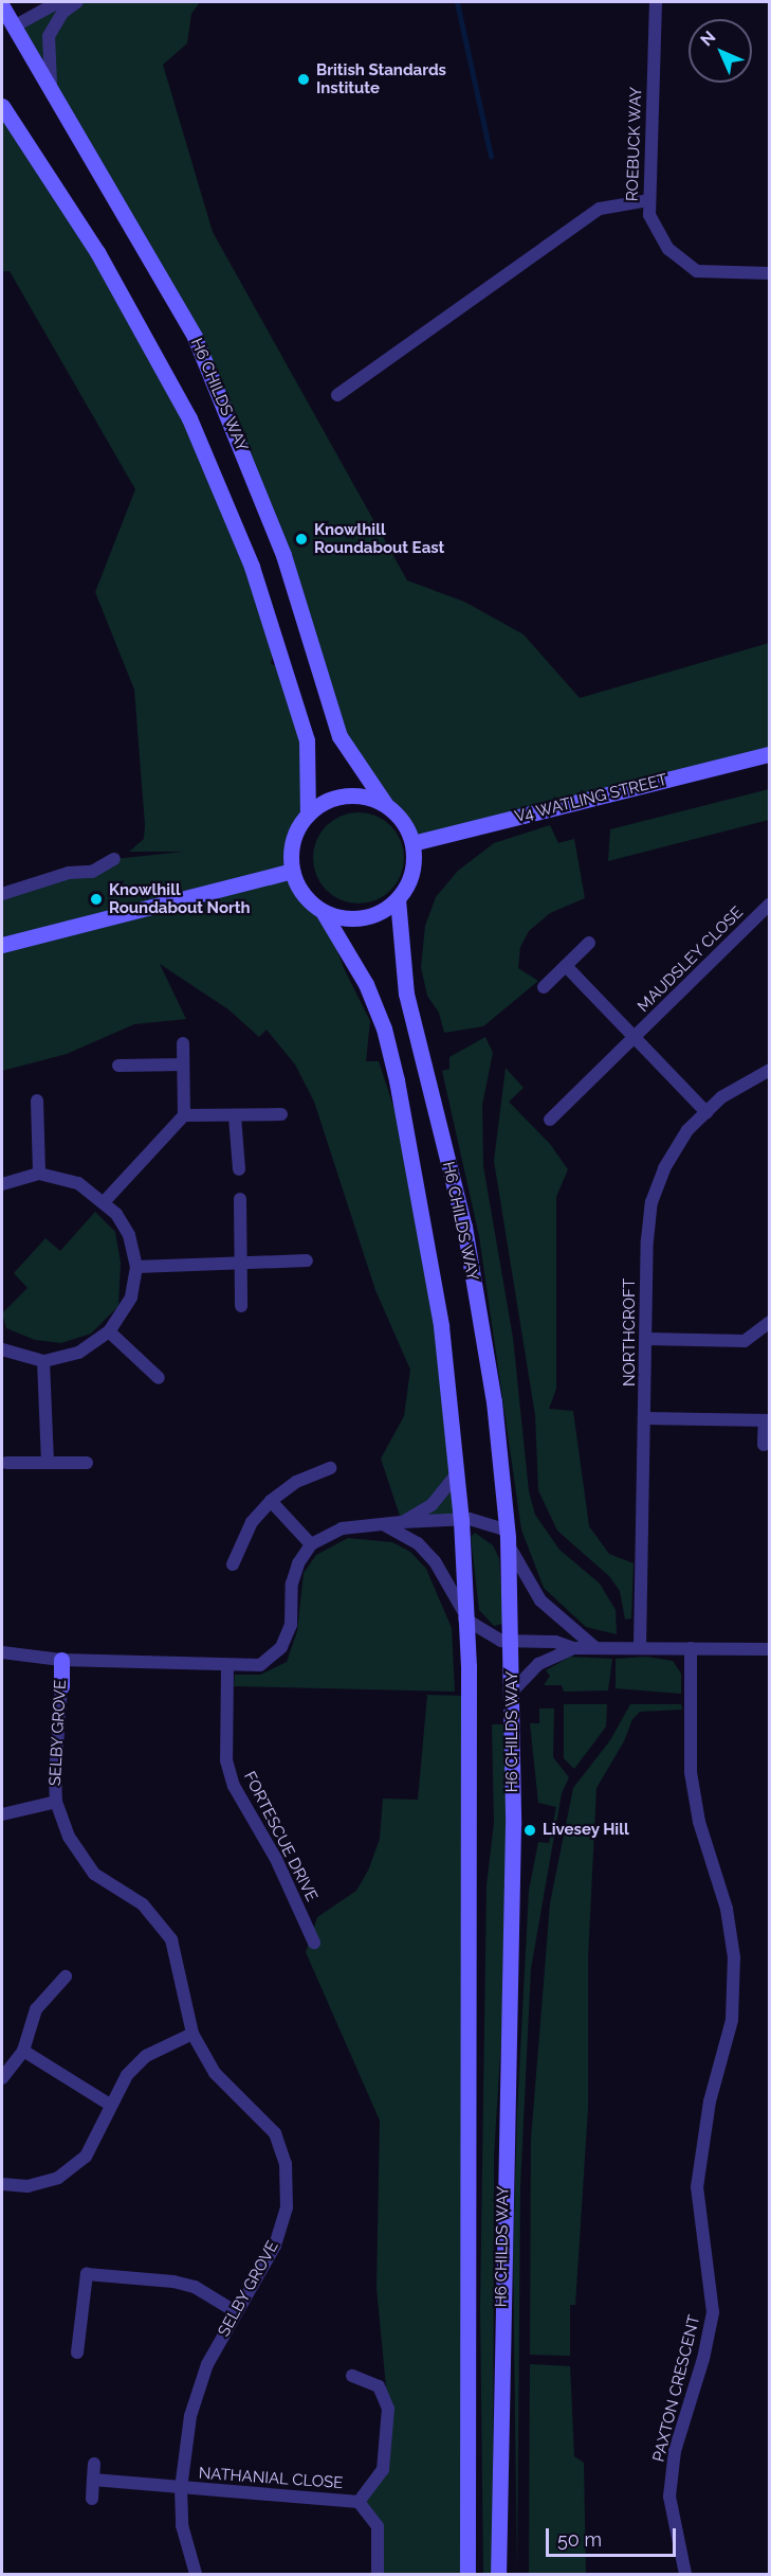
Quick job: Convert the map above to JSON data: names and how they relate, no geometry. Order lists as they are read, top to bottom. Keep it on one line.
{"streets":{"street":["ROEBUCK WAY","H6 CHILDS WAY","V4 WATLING STREET","MAUDSLEY CLOSE","NORTHCROFT","SELBY GROVE","FORTESCUE DRIVE","PAXTON CRESCENT","NATHANIAL CLOSE"]},"crossings":[["H6 CHILDS WAY","V4 WATLING STREET"],["MAUDSLEY CLOSE","NORTHCROFT"],["SELBY GROVE","NATHANIAL CLOSE"]],"places":["British Standards Institute","Knowlhill Roundabout East","Knowlhill Roundabout North","Livesey Hill"],"scale_bar":"50 m","north":"top left"}
